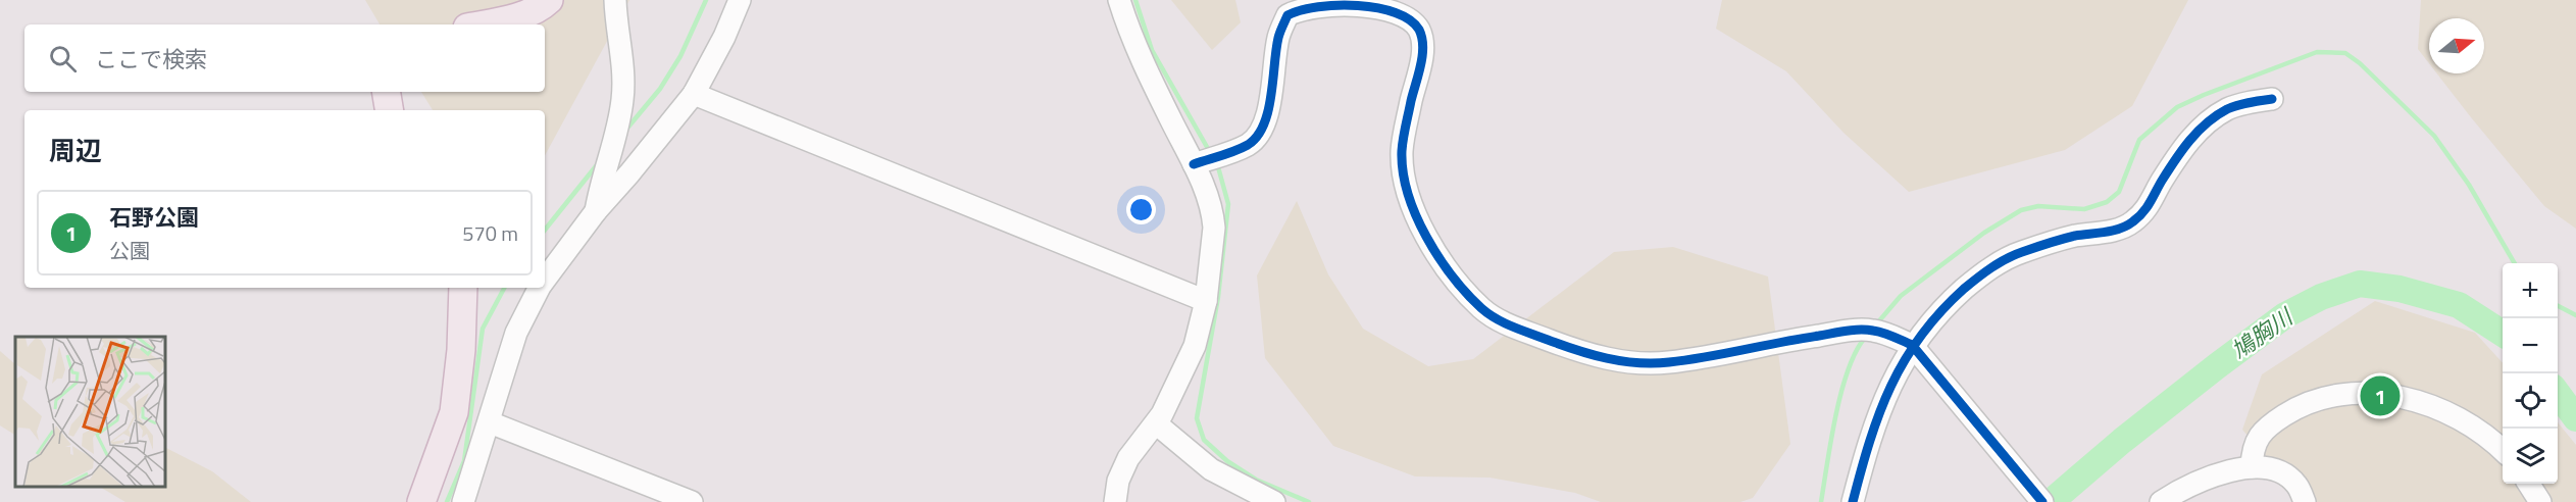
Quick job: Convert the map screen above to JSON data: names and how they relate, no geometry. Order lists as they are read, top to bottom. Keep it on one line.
{"water":["鳩胸川"],"north":"right","page":{"search":"ここで検索","heading":"周辺","list":[{"mark":"1","name":"石野公園","note":"公園","value":"570 m"}],"map_buttons":["+","−"],"pins":"1"}}
